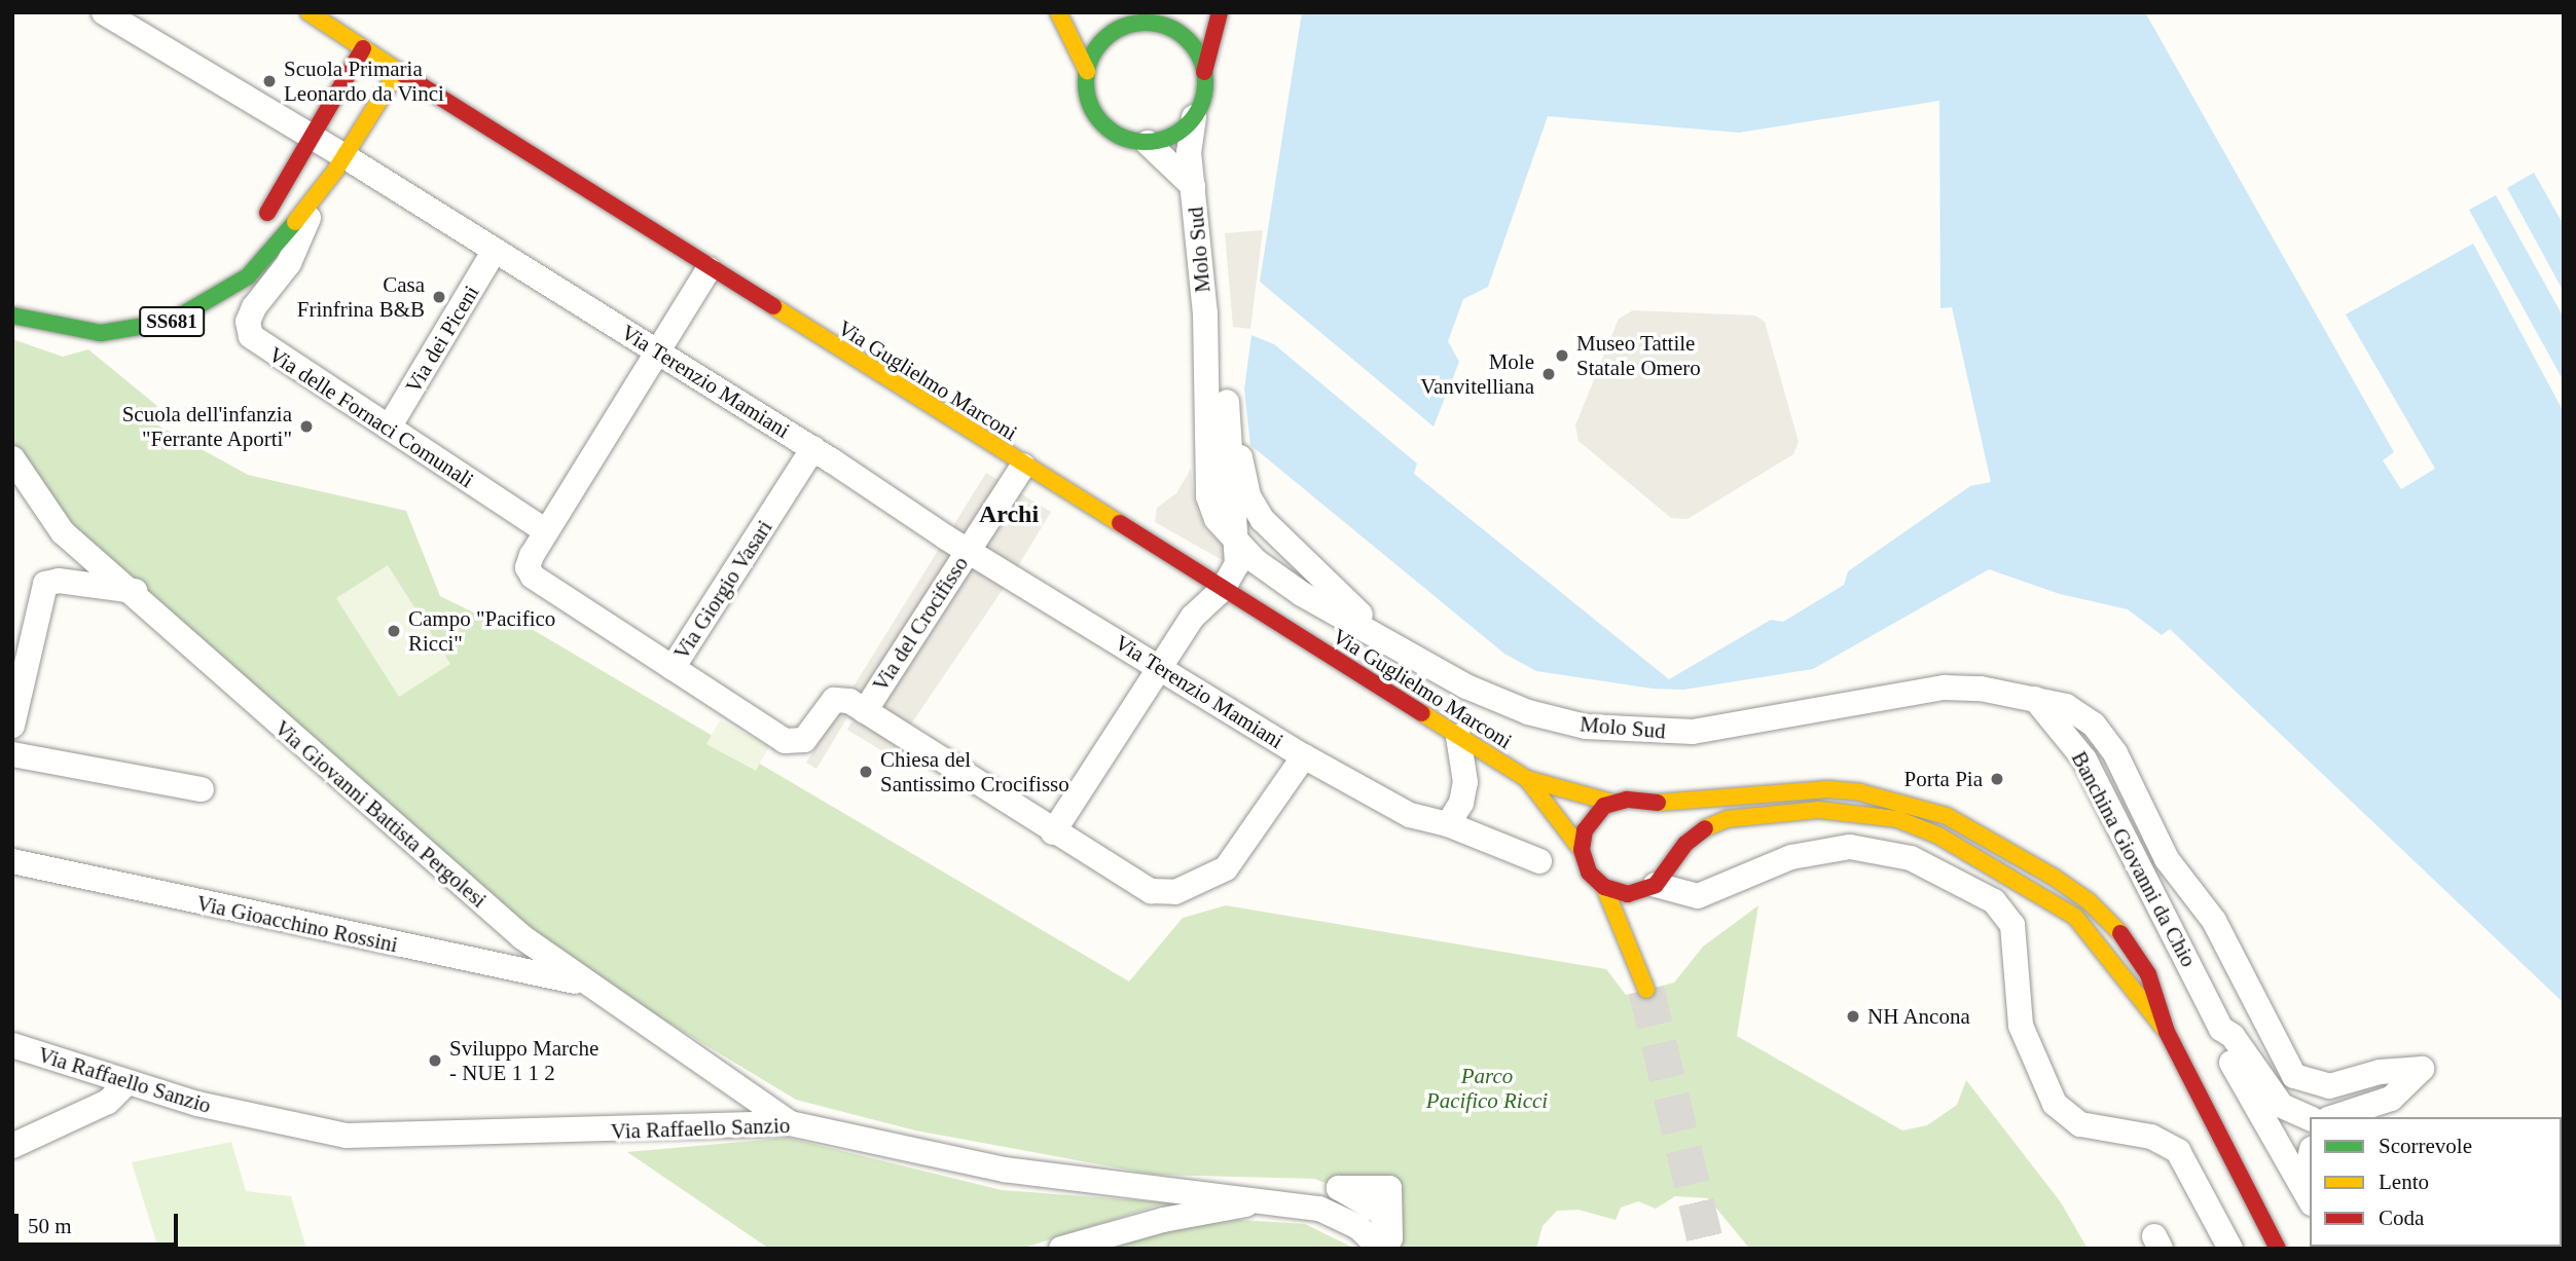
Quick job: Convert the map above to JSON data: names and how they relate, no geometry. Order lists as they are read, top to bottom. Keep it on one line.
{"streets":{"main road":["Molo Sud","SS681","Via Guglielmo Marconi"],"street":["Via dei Piceni","Via Terenzio Mamiani","Via delle Fornaci Comunali","Via Giorgio Vasari","Via del Crocifisso","Via Giovanni Battista Pergolesi","Banchina Giovanni da Chio","Via Gioacchino Rossini","Via Raffaello Sanzio"]},"crossings":[["Molo Sud","Via Guglielmo Marconi"],["Molo Sud","Banchina Giovanni da Chio"],["SS681","Via delle Fornaci Comunali"],["Via dei Piceni","Via Terenzio Mamiani"],["Via dei Piceni","Via delle Fornaci Comunali"],["Via Guglielmo Marconi","Via del Crocifisso"],["Via Terenzio Mamiani","Via Giorgio Vasari"],["Via Terenzio Mamiani","Via del Crocifisso"],["Via Giorgio Vasari","Via del Crocifisso"],["Via Giovanni Battista Pergolesi","Via Gioacchino Rossini"],["Via Giovanni Battista Pergolesi","Via Raffaello Sanzio"]],"districts":["Archi"],"parks":["Parco Pacifico Ricci"],"places":["Scuola Primaria Leonardo da Vinci","Casa Frinfrina B&B","Museo Tattile Statale Omero","Mole Vanvitelliana","Scuola dell'infanzia \"Ferrante Aporti\"","Campo \"Pacifico Ricci\"","Chiesa del Santissimo Crocifisso","Porta Pia","NH Ancona","Sviluppo Marche - NUE 1 1 2"],"legend":["Scorrevole","Lento","Coda"],"scale_bar":"50 m"}
